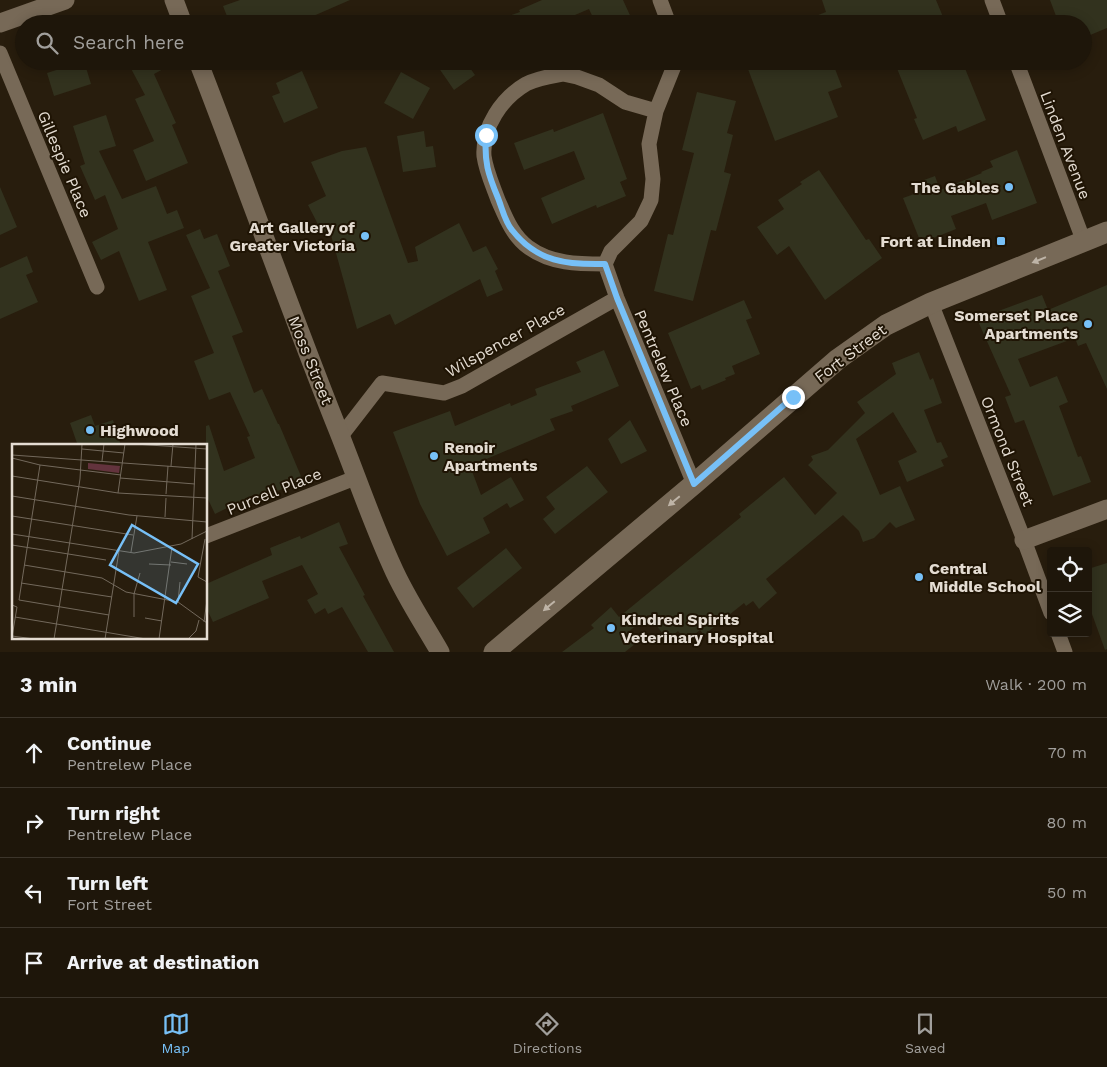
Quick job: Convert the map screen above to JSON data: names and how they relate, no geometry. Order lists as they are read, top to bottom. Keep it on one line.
{"streets":{"main road":["Fort Street"],"street":["Linden Avenue","Gillespie Place","Wilspencer Place","Moss Street","Pentrelew Place","Ormond Street","Purcell Place"]},"crossings":[["Linden Avenue","Fort Street"],["Wilspencer Place","Moss Street"],["Wilspencer Place","Pentrelew Place"],["Fort Street","Pentrelew Place"],["Fort Street","Ormond Street"],["Moss Street","Purcell Place"]],"one_way":["Fort Street"],"places":{"other":["The Gables","Art Gallery of Greater Victoria","Somerset Place Apartments","Highwood","Renoir Apartments","Central Middle School","Kindred Spirits Veterinary Hospital"],"transit":["Fort at Linden"]},"page":{"search":"Search here","heading":["3 min","Walk · 200 m"],"list":[["Continue","Pentrelew Place","70 m"],["Turn right","Pentrelew Place","80 m"],["Turn left","Fort Street","50 m"],"Arrive at destination"],"nav":["Map","Directions","Saved"]}}
